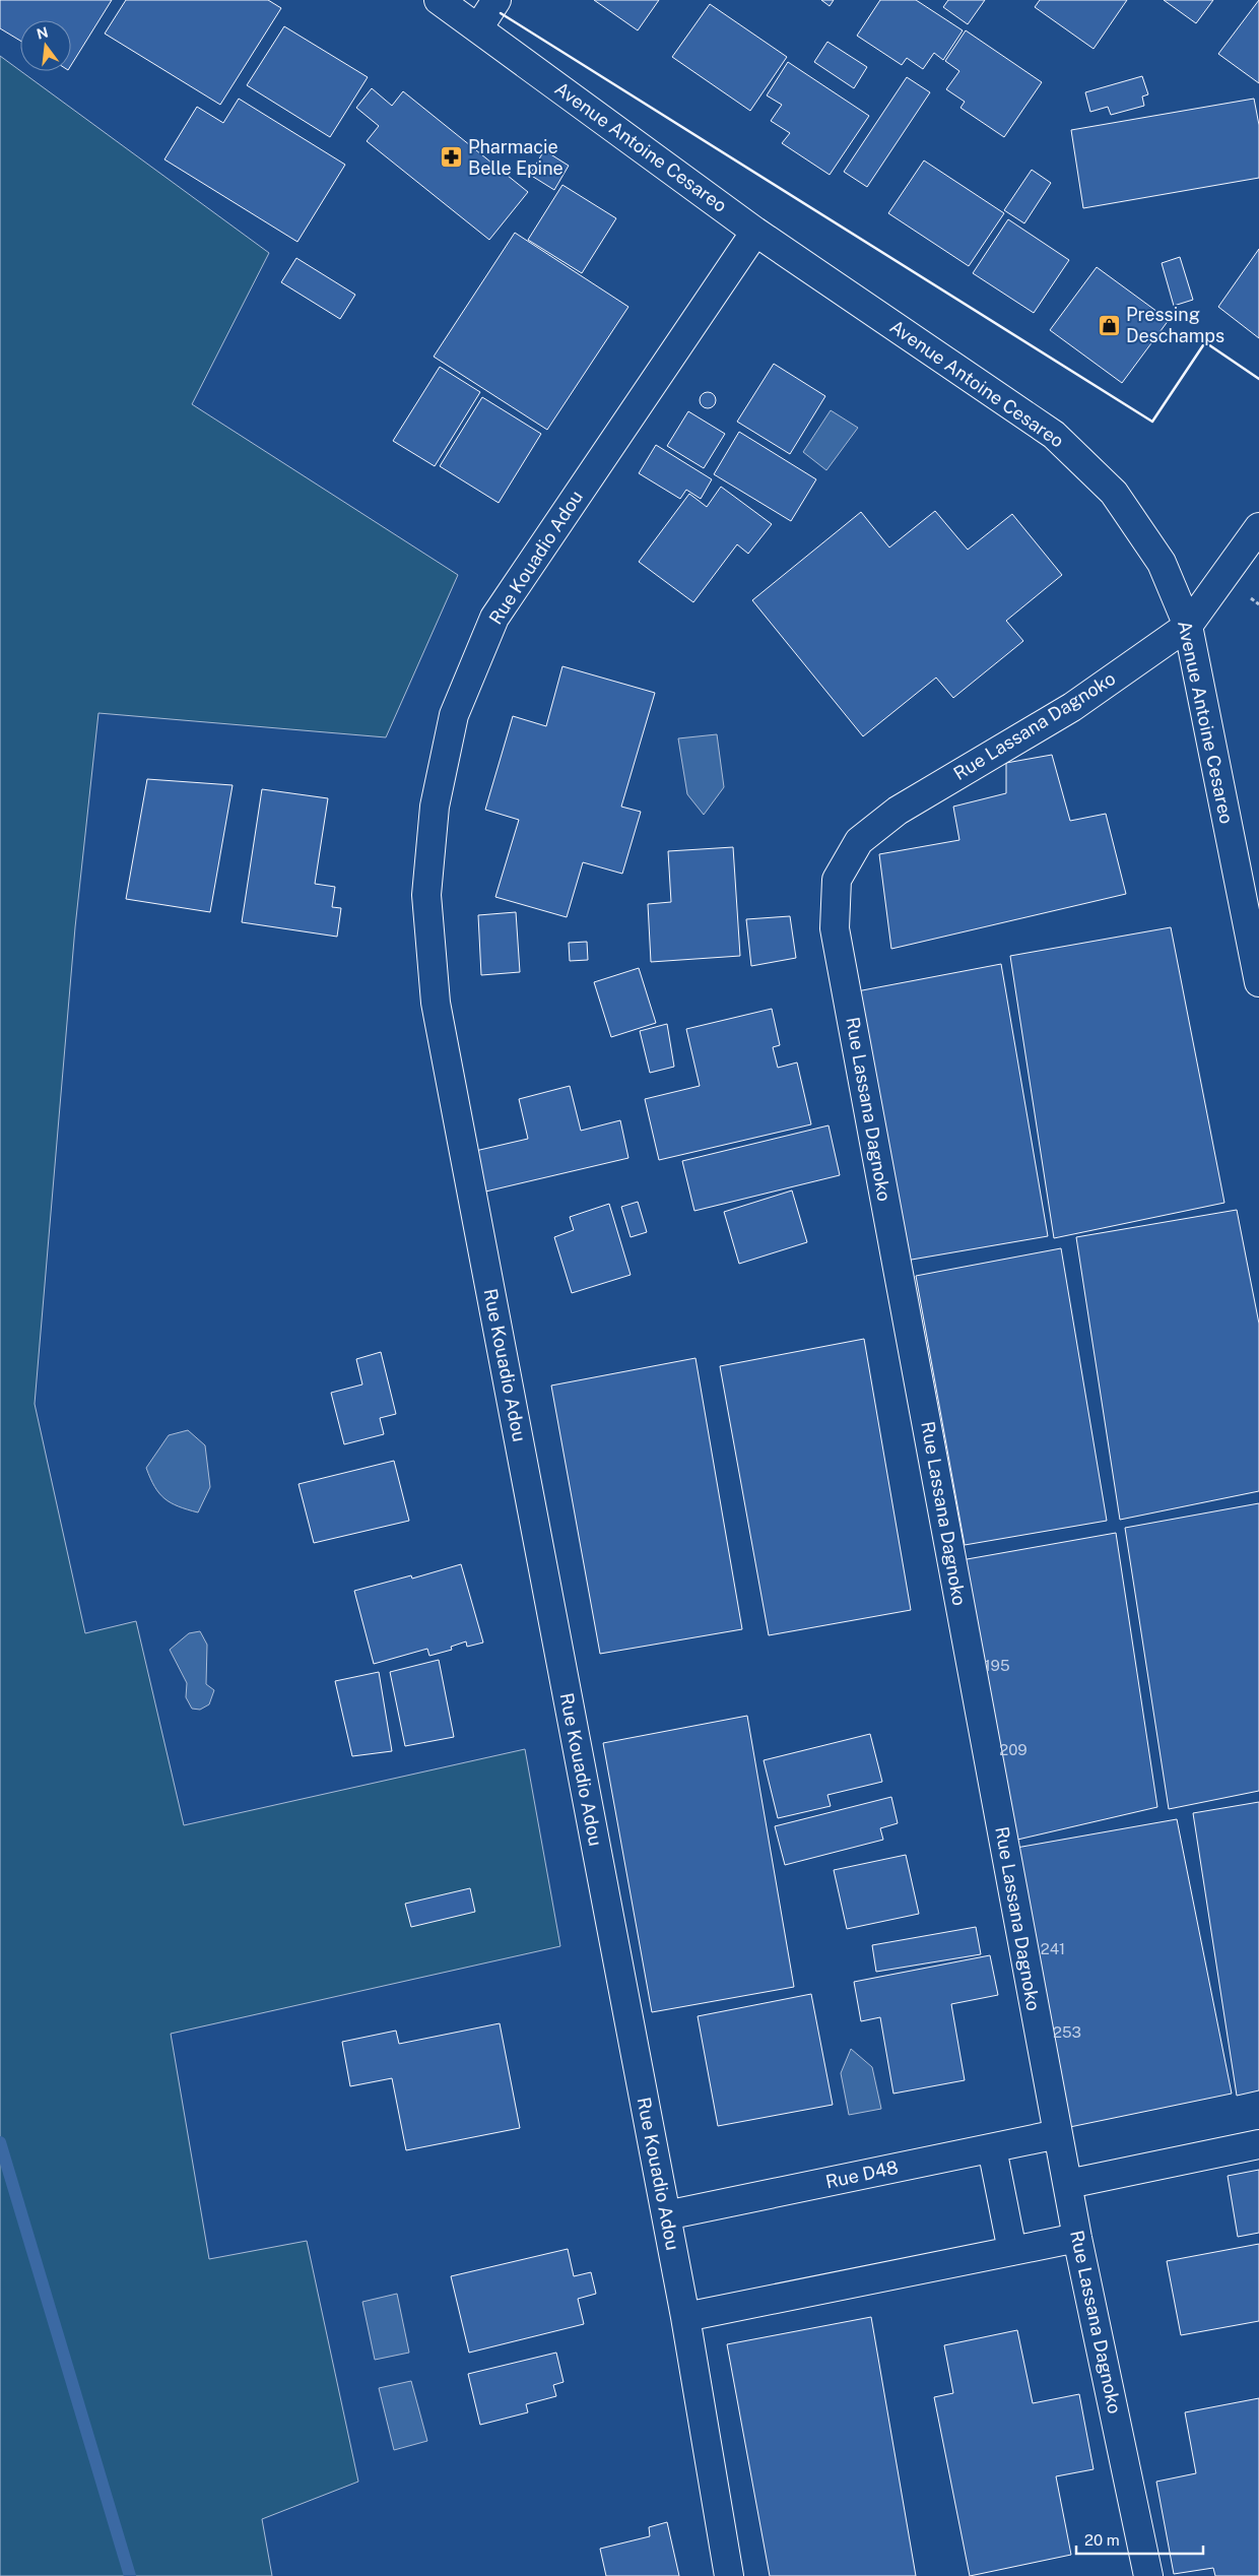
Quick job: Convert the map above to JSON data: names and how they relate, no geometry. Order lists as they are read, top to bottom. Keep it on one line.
{"streets":{"street":["Avenue Antoine Cesareo","Rue Kouadio Adou","Rue Lassana Dagnoko","Rue D48"]},"crossings":[["Avenue Antoine Cesareo","Rue Kouadio Adou"],["Avenue Antoine Cesareo","Rue Lassana Dagnoko"],["Rue Kouadio Adou","Rue D48"],["Rue Lassana Dagnoko","Rue D48"]],"places":{"pharmacy":["Pharmacie Belle Epine"],"shop":["Pressing Deschamps"]},"house_numbers":["195","209","241","253"],"scale_bar":"20 m","north":"top"}
